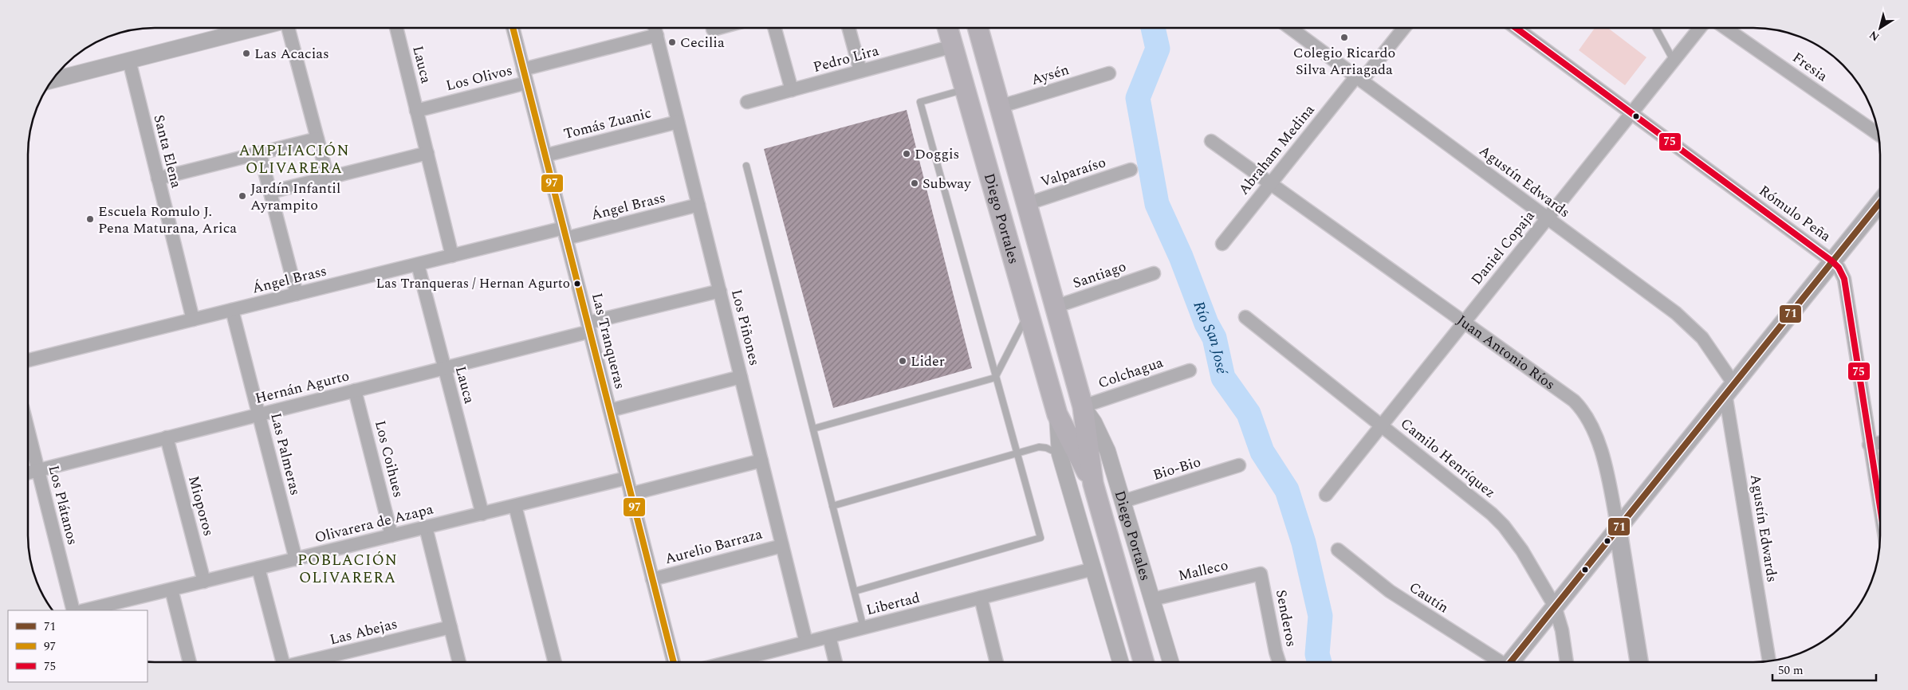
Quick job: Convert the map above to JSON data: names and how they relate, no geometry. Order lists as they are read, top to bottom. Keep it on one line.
{"streets":{"main road":["Diego Portales","Juan Antonio Ríos"],"street":["Pedro Lira","Lauca","Fresia","Aysén","Los Olivos","Tomás Zuanic","Abraham Medina","Santa Elena","Valparaíso","Agustín Edwards","Ángel Brass","Rómulo Peña","Daniel Copaja","Santiago","Los Piñones","Las Tranqueras","Colchagua","Hernán Agurto","Las Palmeras","Camilo Henríquez","Los Coihues","Bio-Bio","Los Plátanos","Mioporos","Olivarera de Azapa","Aurelio Barraza","Malleco","Cautín","Libertad","Senderos","Las Abejas"]},"crossings":[["Pedro Lira","Diego Portales"],["Lauca","Los Olivos"],["Lauca","Ángel Brass"],["Lauca","Hernán Agurto"],["Lauca","Olivarera de Azapa"],["Aysén","Diego Portales"],["Los Olivos","Los Piñones"],["Los Olivos","Las Tranqueras"],["Tomás Zuanic","Los Piñones"],["Tomás Zuanic","Las Tranqueras"],["Abraham Medina","Agustín Edwards"],["Abraham Medina","Juan Antonio Ríos"],["Santa Elena","Ángel Brass"],["Valparaíso","Diego Portales"],["Agustín Edwards","Daniel Copaja"],["Ángel Brass","Los Piñones"],["Ángel Brass","Las Tranqueras"],["Ángel Brass","Las Palmeras"],["Rómulo Peña","Daniel Copaja"],["Diego Portales","Santiago"],["Diego Portales","Colchagua"],["Diego Portales","Bio-Bio"],["Diego Portales","Malleco"],["Diego Portales","Libertad"],["Daniel Copaja","Juan Antonio Ríos"],["Daniel Copaja","Camilo Henríquez"],["Los Piñones","Hernán Agurto"],["Los Piñones","Aurelio Barraza"],["Los Piñones","Libertad"],["Las Tranqueras","Hernán Agurto"],["Las Tranqueras","Olivarera de Azapa"],["Las Tranqueras","Aurelio Barraza"],["Hernán Agurto","Las Palmeras"],["Hernán Agurto","Los Coihues"],["Hernán Agurto","Los Plátanos"],["Hernán Agurto","Mioporos"],["Las Palmeras","Olivarera de Azapa"],["Los Coihues","Olivarera de Azapa"],["Mioporos","Olivarera de Azapa"],["Malleco","Senderos"]],"districts":["AMPLIACIÓN OLIVARERA","POBLACIÓN OLIVARERA"],"water":["Río San José"],"places":["Colegio Ricardo Silva Arriagada","Cecilia","Las Acacias","Doggis","Subway","Jardín Infantil Ayrampito","Escuela Romulo J. Pena Maturana, Arica","Las Tranqueras / Hernan Agurto","Lider"],"lines":["transit line 97","transit line 75","transit line 71"],"legend":["71","97","75"],"scale_bar":"50 m","north":"bottom left"}
